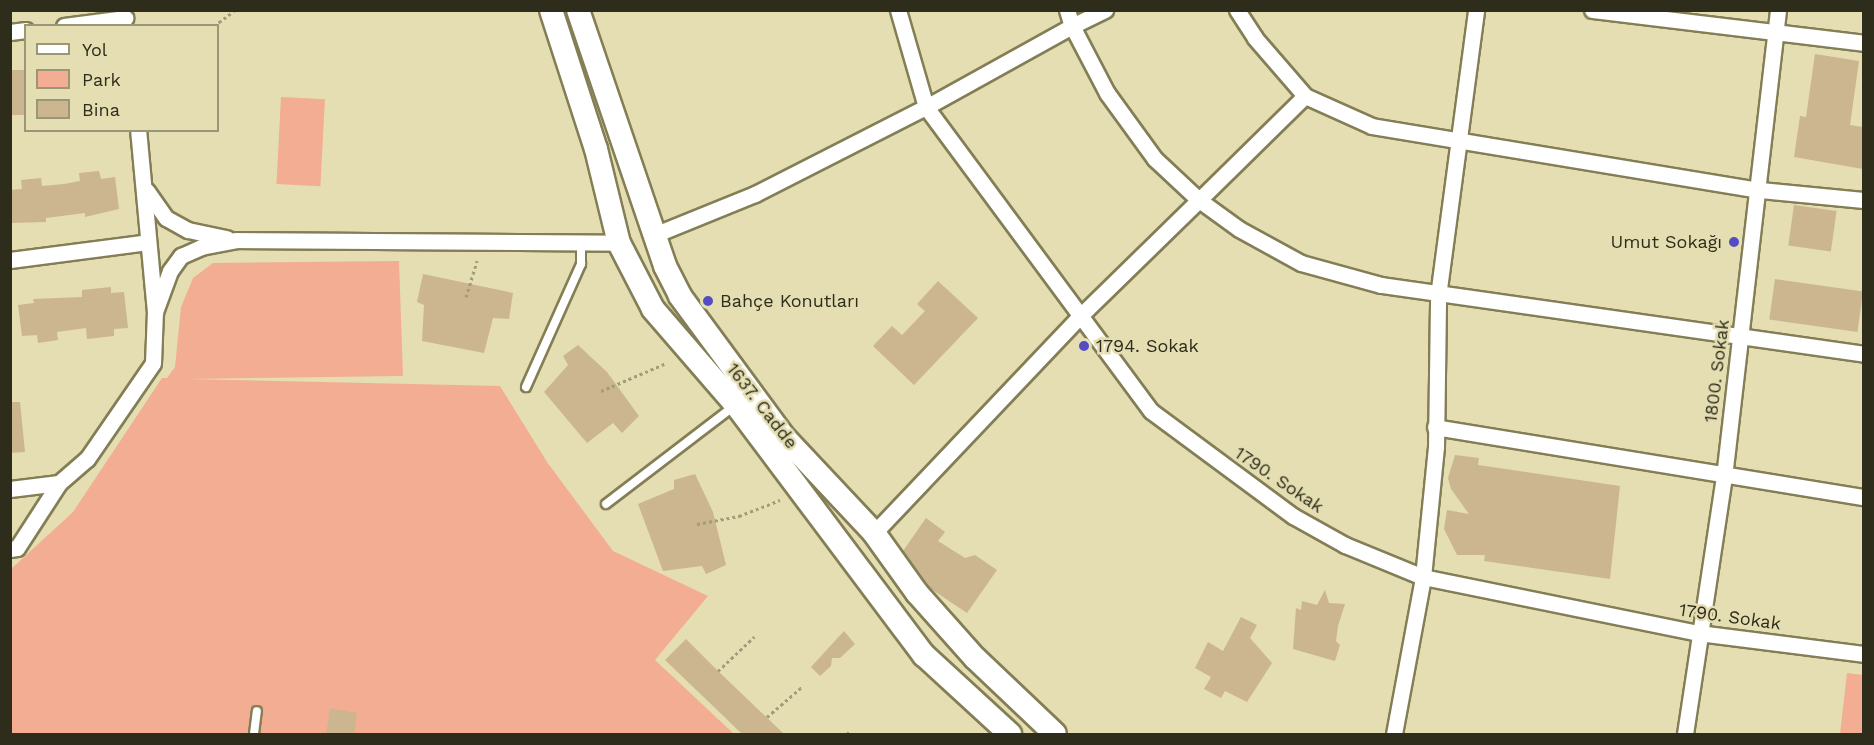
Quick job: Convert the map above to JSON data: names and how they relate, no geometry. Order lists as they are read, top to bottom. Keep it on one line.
{"streets":{"street":["1800. Sokak","1637. Cadde","1790. Sokak"]},"crossings":[["1800. Sokak","1790. Sokak"]],"places":["Umut Sokağı","Bahçe Konutları","1794. Sokak"],"legend":["Yol","Park","Bina"]}
